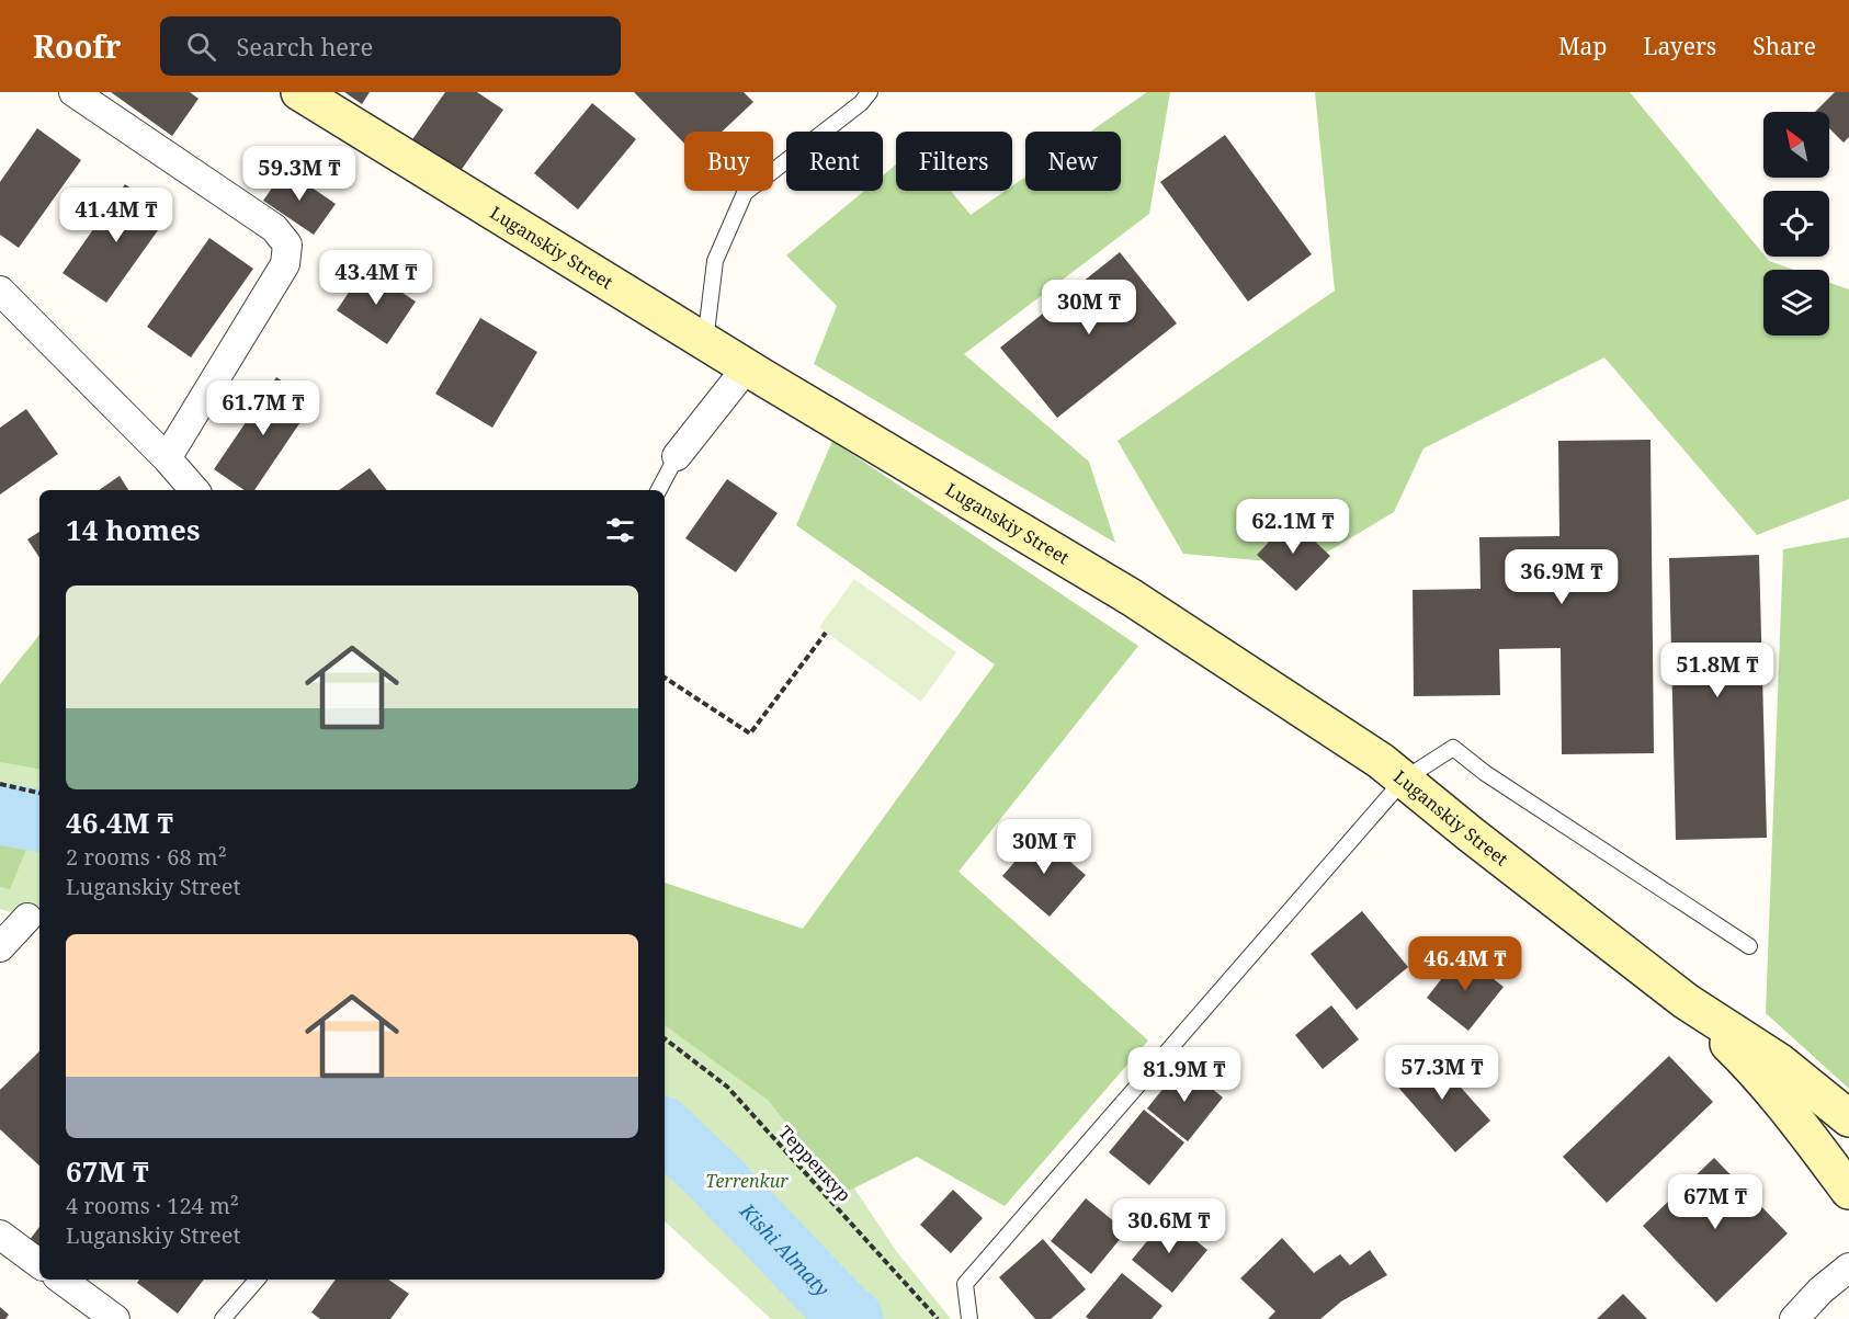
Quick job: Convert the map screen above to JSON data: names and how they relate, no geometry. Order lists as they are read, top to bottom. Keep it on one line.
{"streets":{"street":["Luganskiy Street"],"path":["Терренкур"]},"water":["Kіshі Almaty"],"parks":["Terrenkur"],"north":"top left","page":{"header":"Roofr","search":"Search here","nav":["Map","Layers","Share"],"chip":["Buy","Rent","Filters","New"],"price":["59.3M ₸","41.4M ₸","43.4M ₸","30M ₸","61.7M ₸","62.1M ₸","36.9M ₸","51.8M ₸","30M ₸","46.4M ₸","57.3M ₸","81.9M ₸","67M ₸","30.6M ₸"],"heading":"14 homes","list":[{"name":"46.4M ₸","note":"2 rooms · 68 m² · Luganskiy Street"},{"name":"67M ₸","note":"4 rooms · 124 m² · Luganskiy Street"}]}}
